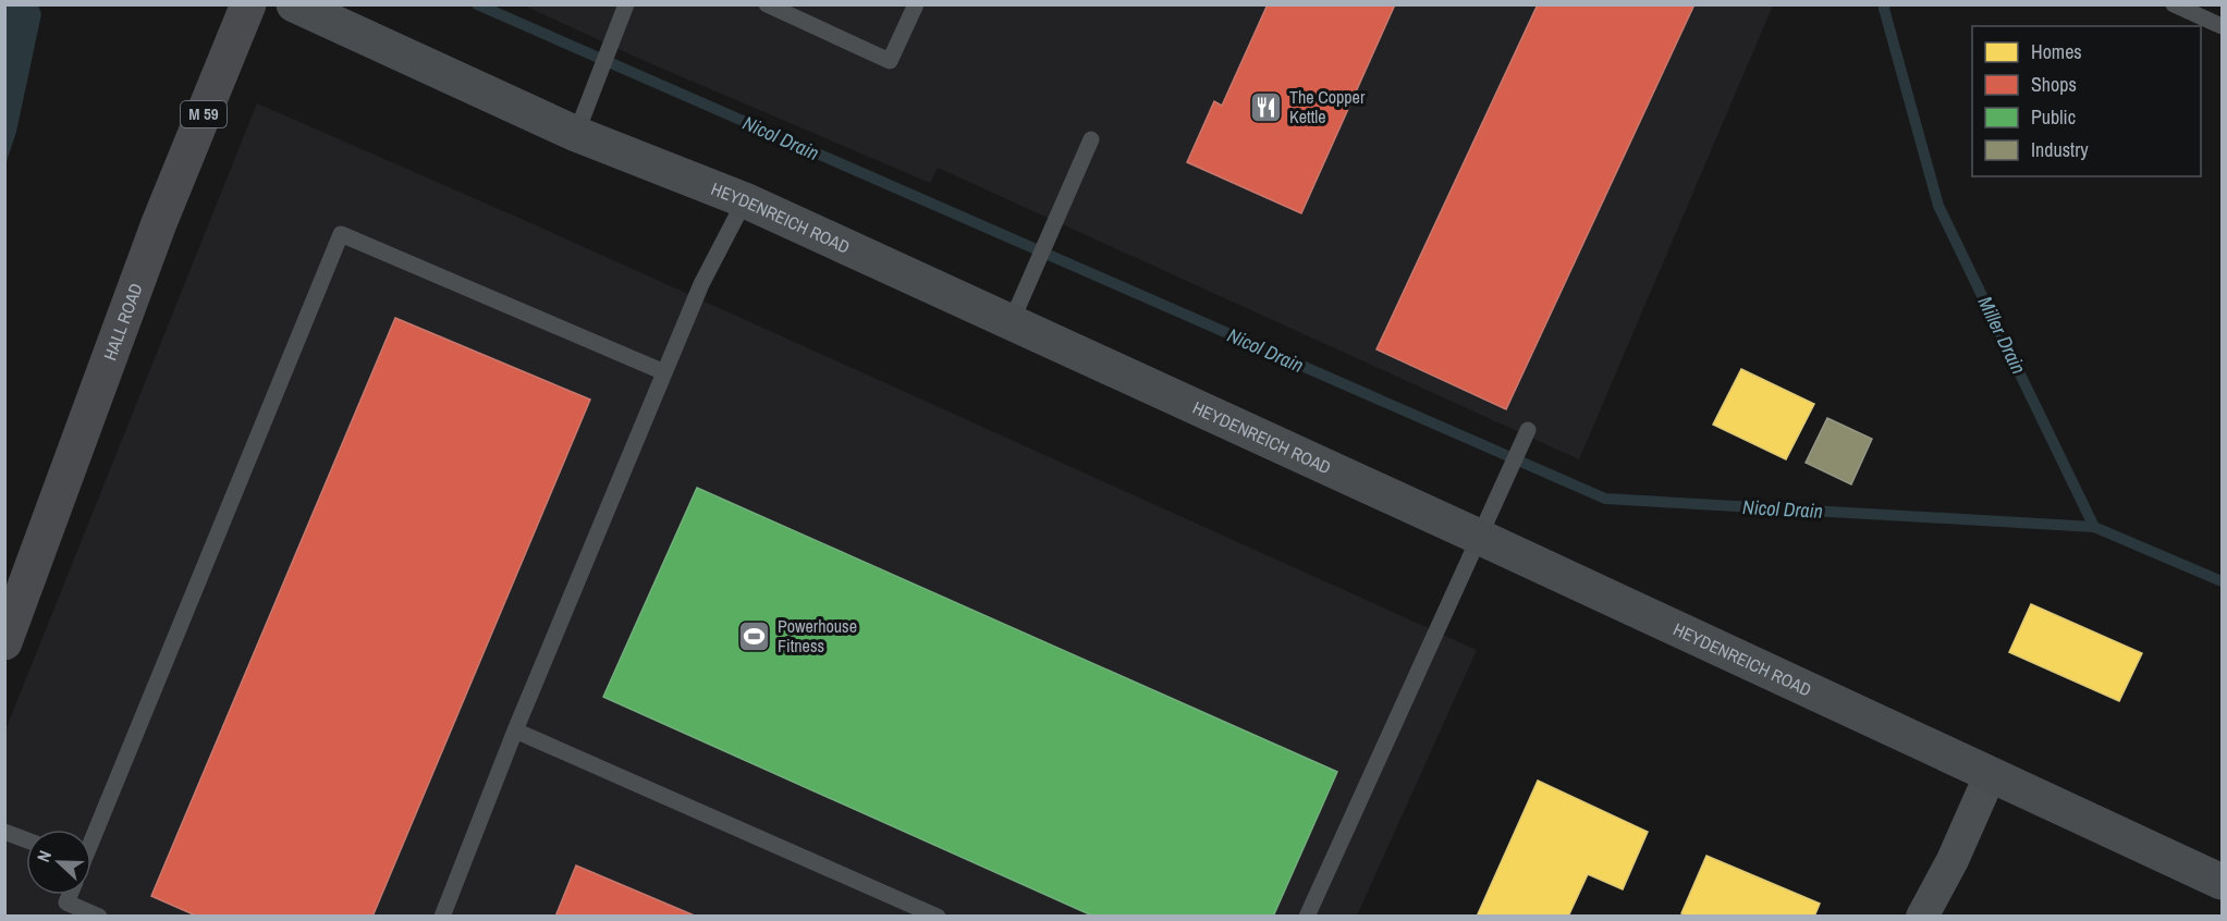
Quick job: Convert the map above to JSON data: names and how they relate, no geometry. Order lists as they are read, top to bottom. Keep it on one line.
{"streets":{"highway":["M 59","HALL ROAD"],"street":["HEYDENREICH ROAD"]},"water":["Nicol Drain","Miller Drain"],"places":{"restaurant":["The Copper Kettle"],"sports":["Powerhouse Fitness"]},"legend":["Homes","Shops","Public","Industry"],"north":"left"}
